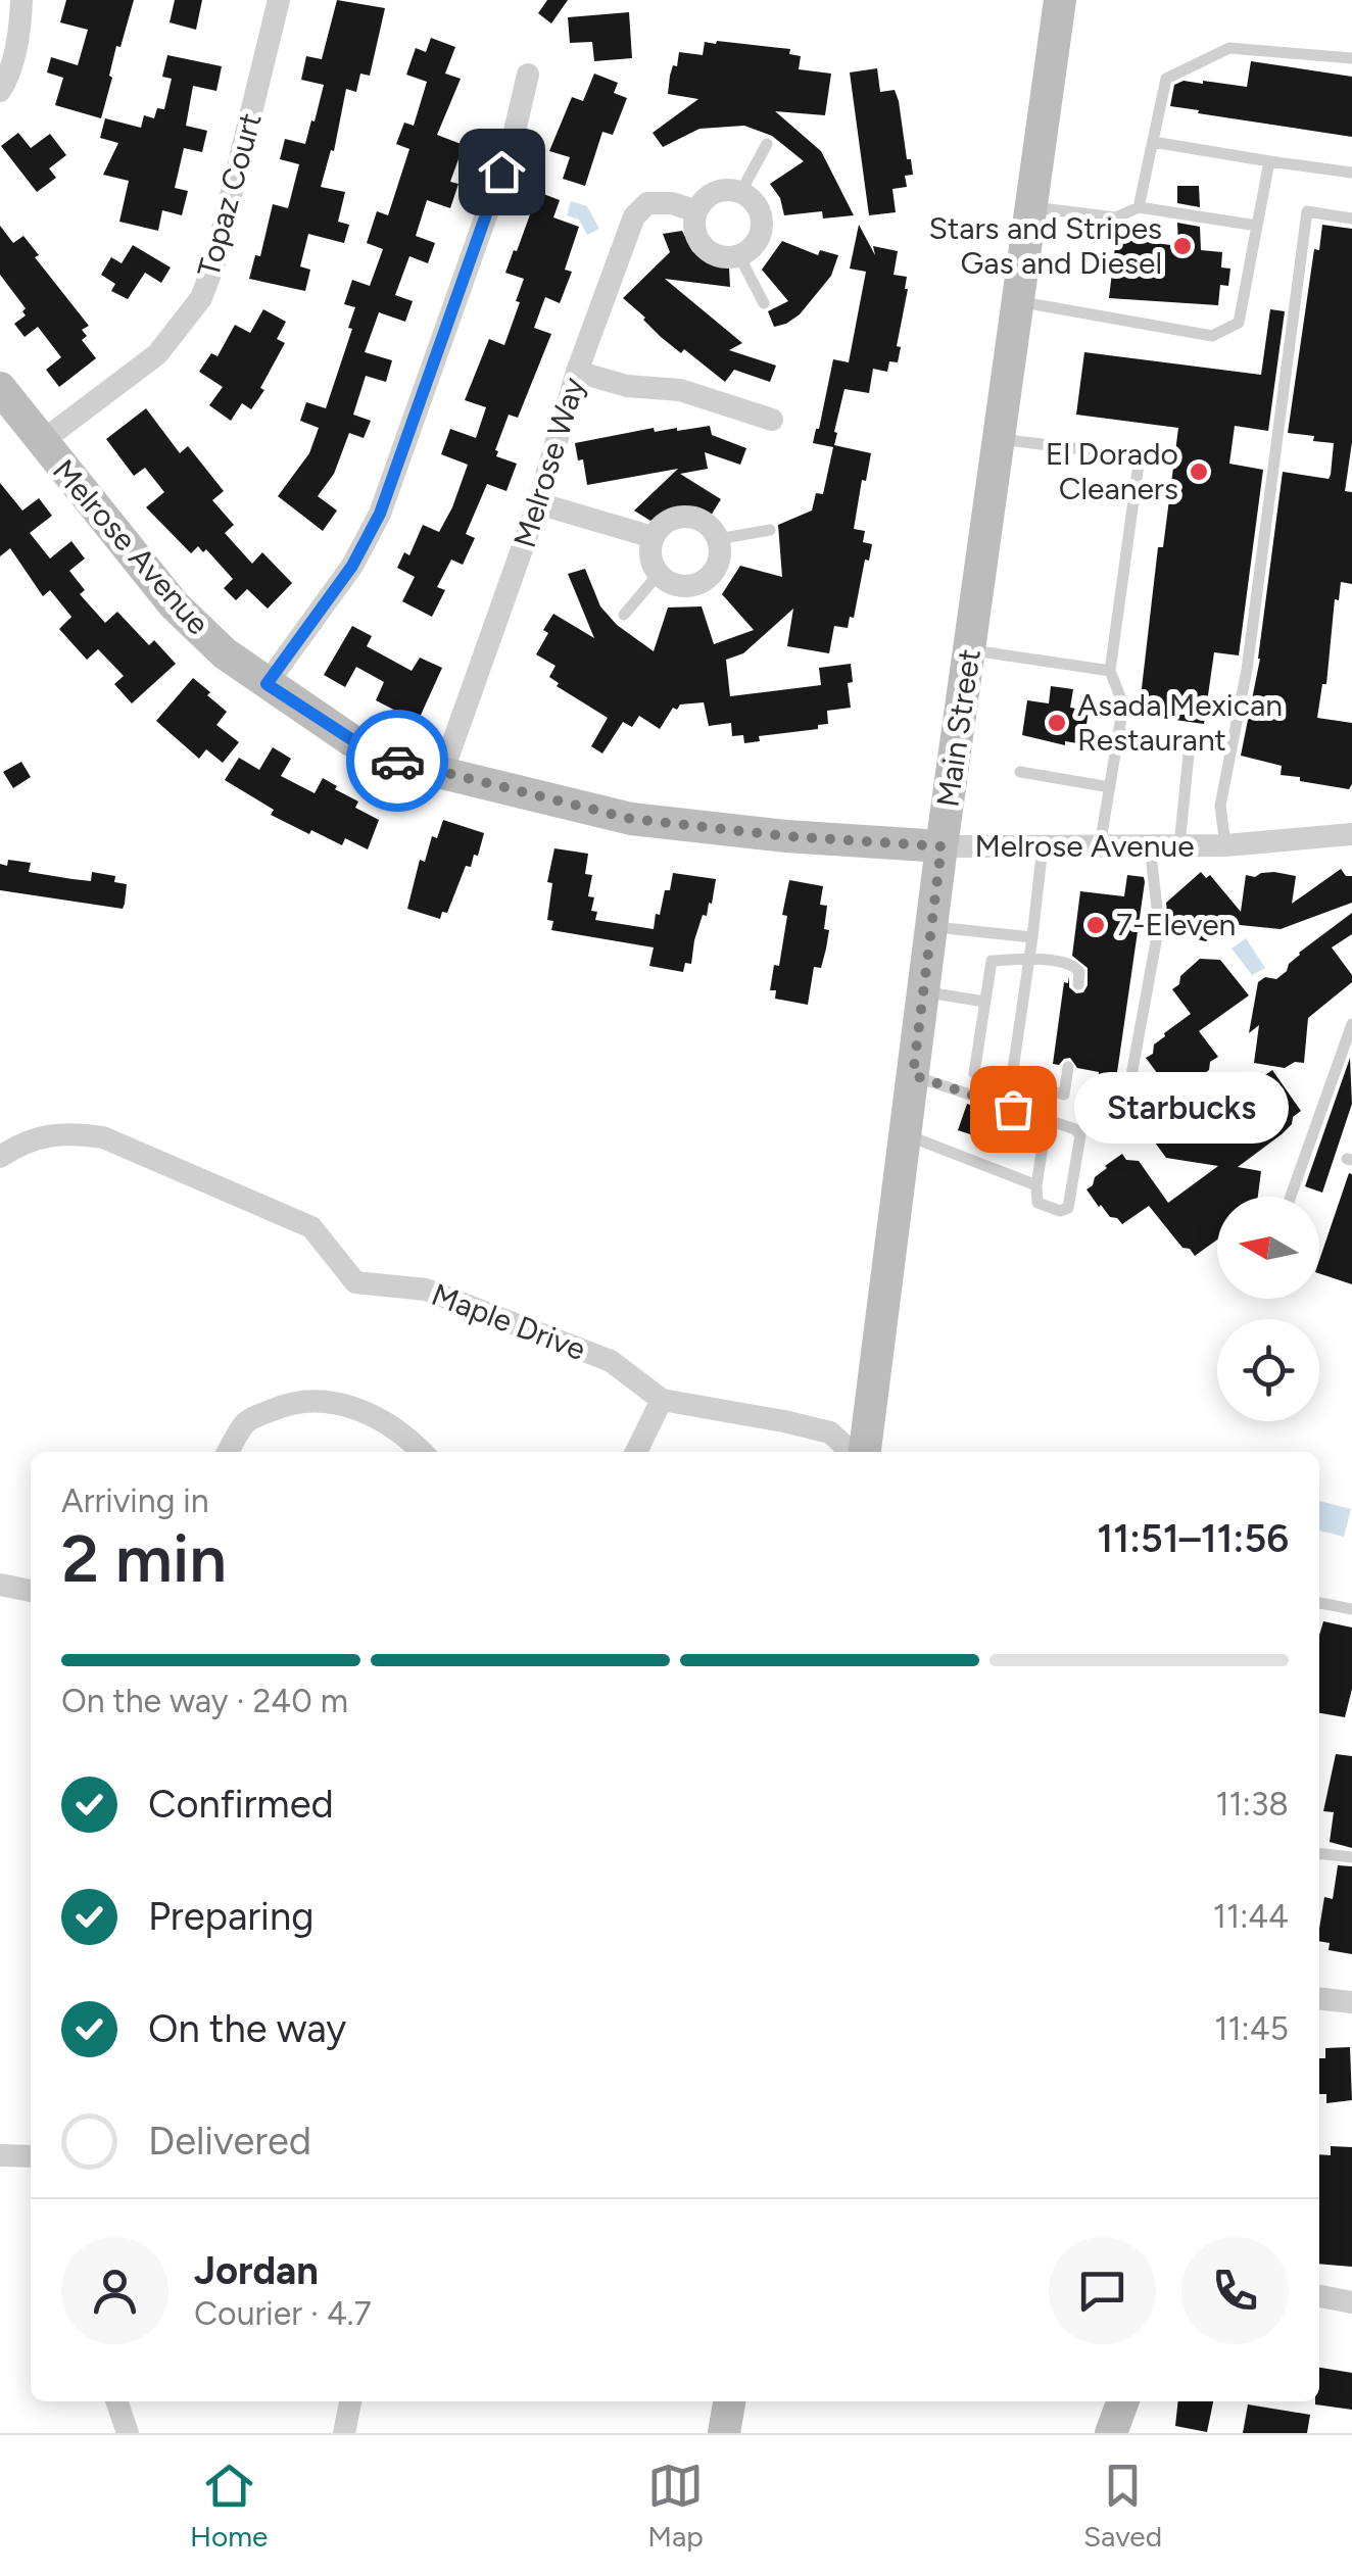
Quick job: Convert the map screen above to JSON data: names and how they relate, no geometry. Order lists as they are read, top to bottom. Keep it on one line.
{"streets":{"main road":["Melrose Avenue","Main Street"],"street":["Topaz Court","Melrose Way","Maple Drive"]},"crossings":[["Topaz Court","Melrose Avenue"],["Melrose Way","Melrose Avenue"],["Melrose Avenue","Main Street"]],"places":["Stars and Stripes Gas and Diesel","El Dorado Cleaners","Asada Mexican Restaurant","7-Eleven","Starbucks"],"north":"left","page":{"bubble":"Starbucks","heading":["2 min","Arriving in","11:51–11:56"],"panel":["Jordan","Courier · 4.7"],"bar":"On the way · 240 m","list":[["Confirmed","11:38"],["Preparing","11:44"],["On the way","11:45"],"Delivered"],"tabs":["Home","Map","Saved"]}}
